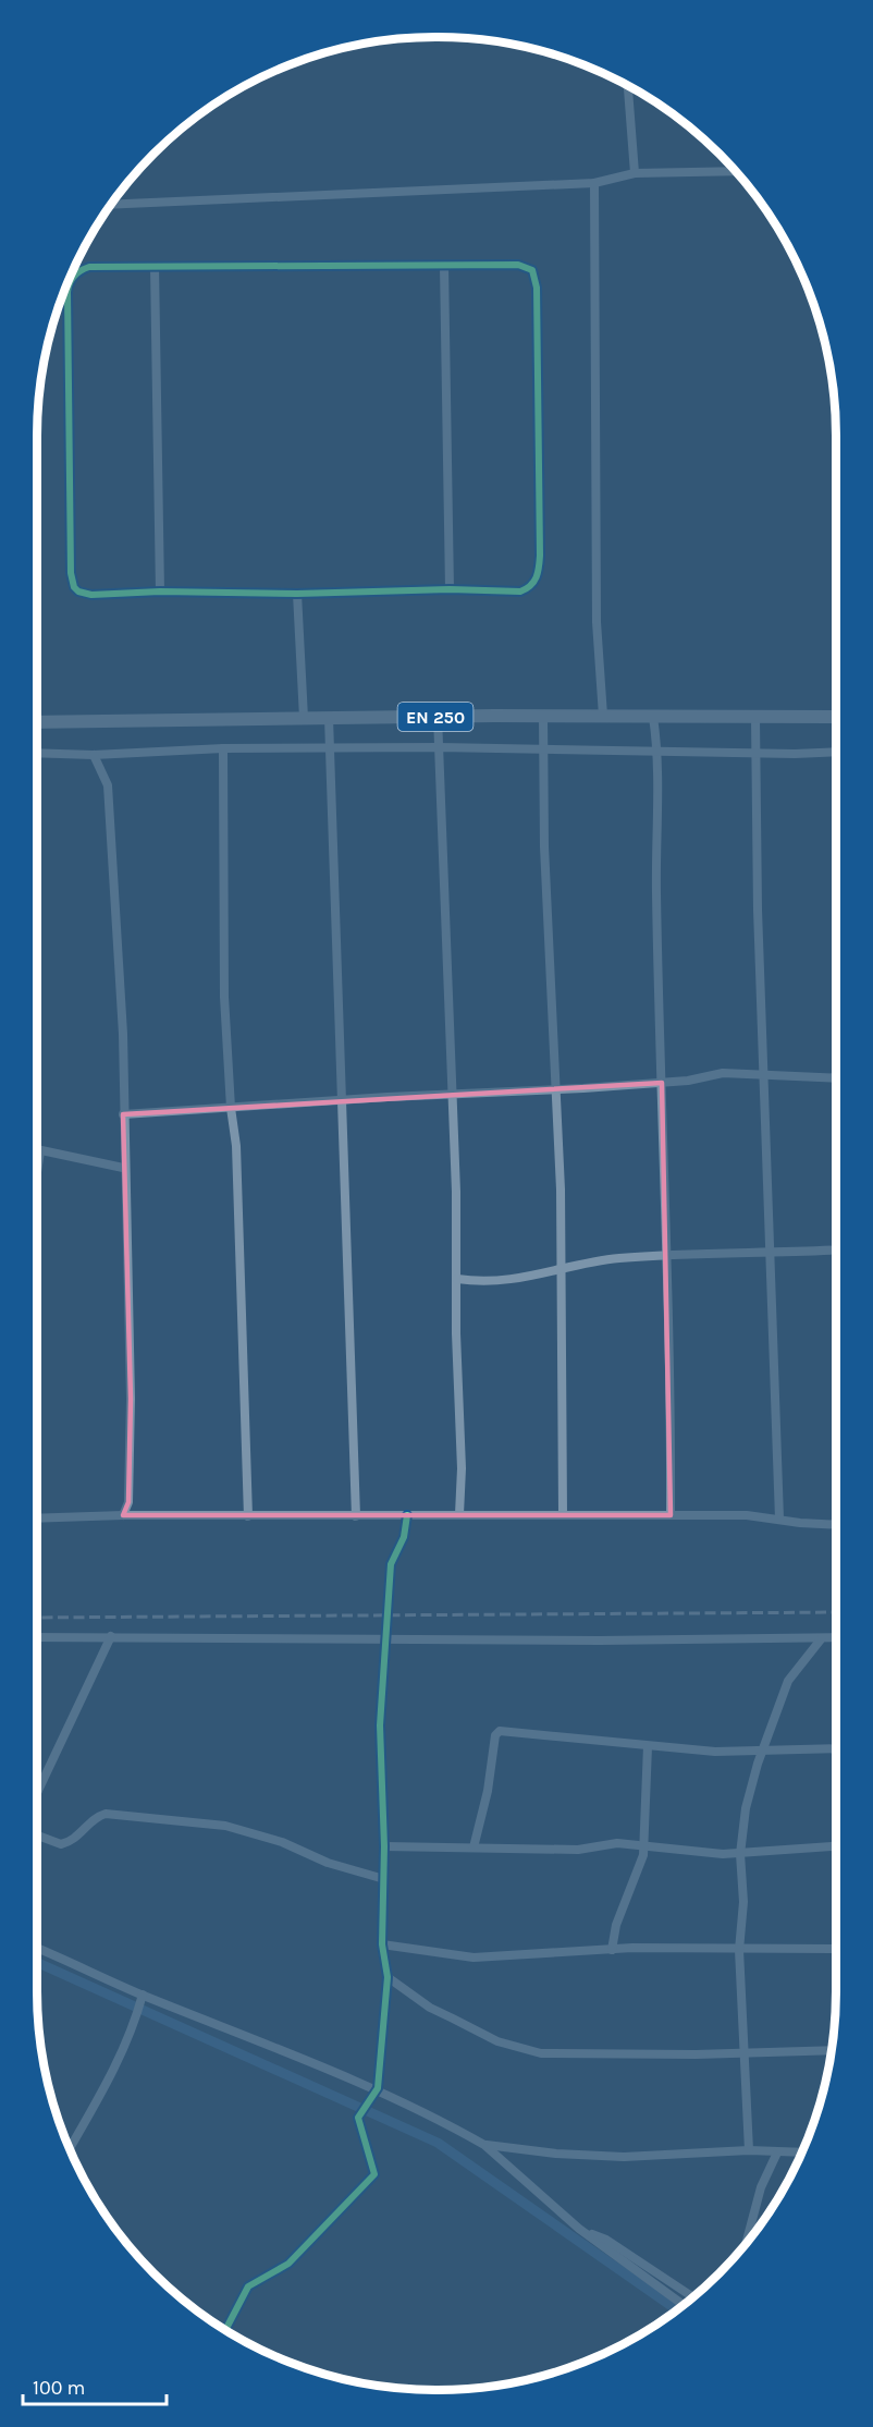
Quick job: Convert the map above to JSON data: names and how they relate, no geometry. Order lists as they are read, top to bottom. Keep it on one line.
{"streets":{"main road":["EN 250"]},"scale_bar":"100 m"}
